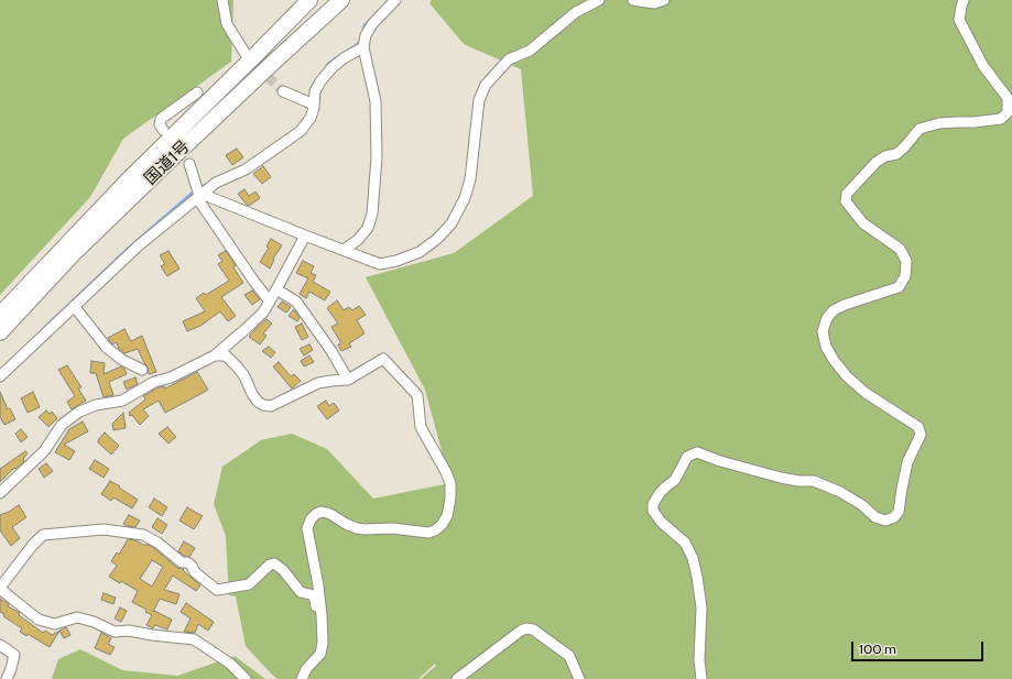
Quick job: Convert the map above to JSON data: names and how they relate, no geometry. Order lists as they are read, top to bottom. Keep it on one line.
{"streets":{"highway":["国道1号"]},"scale_bar":"100 m"}
